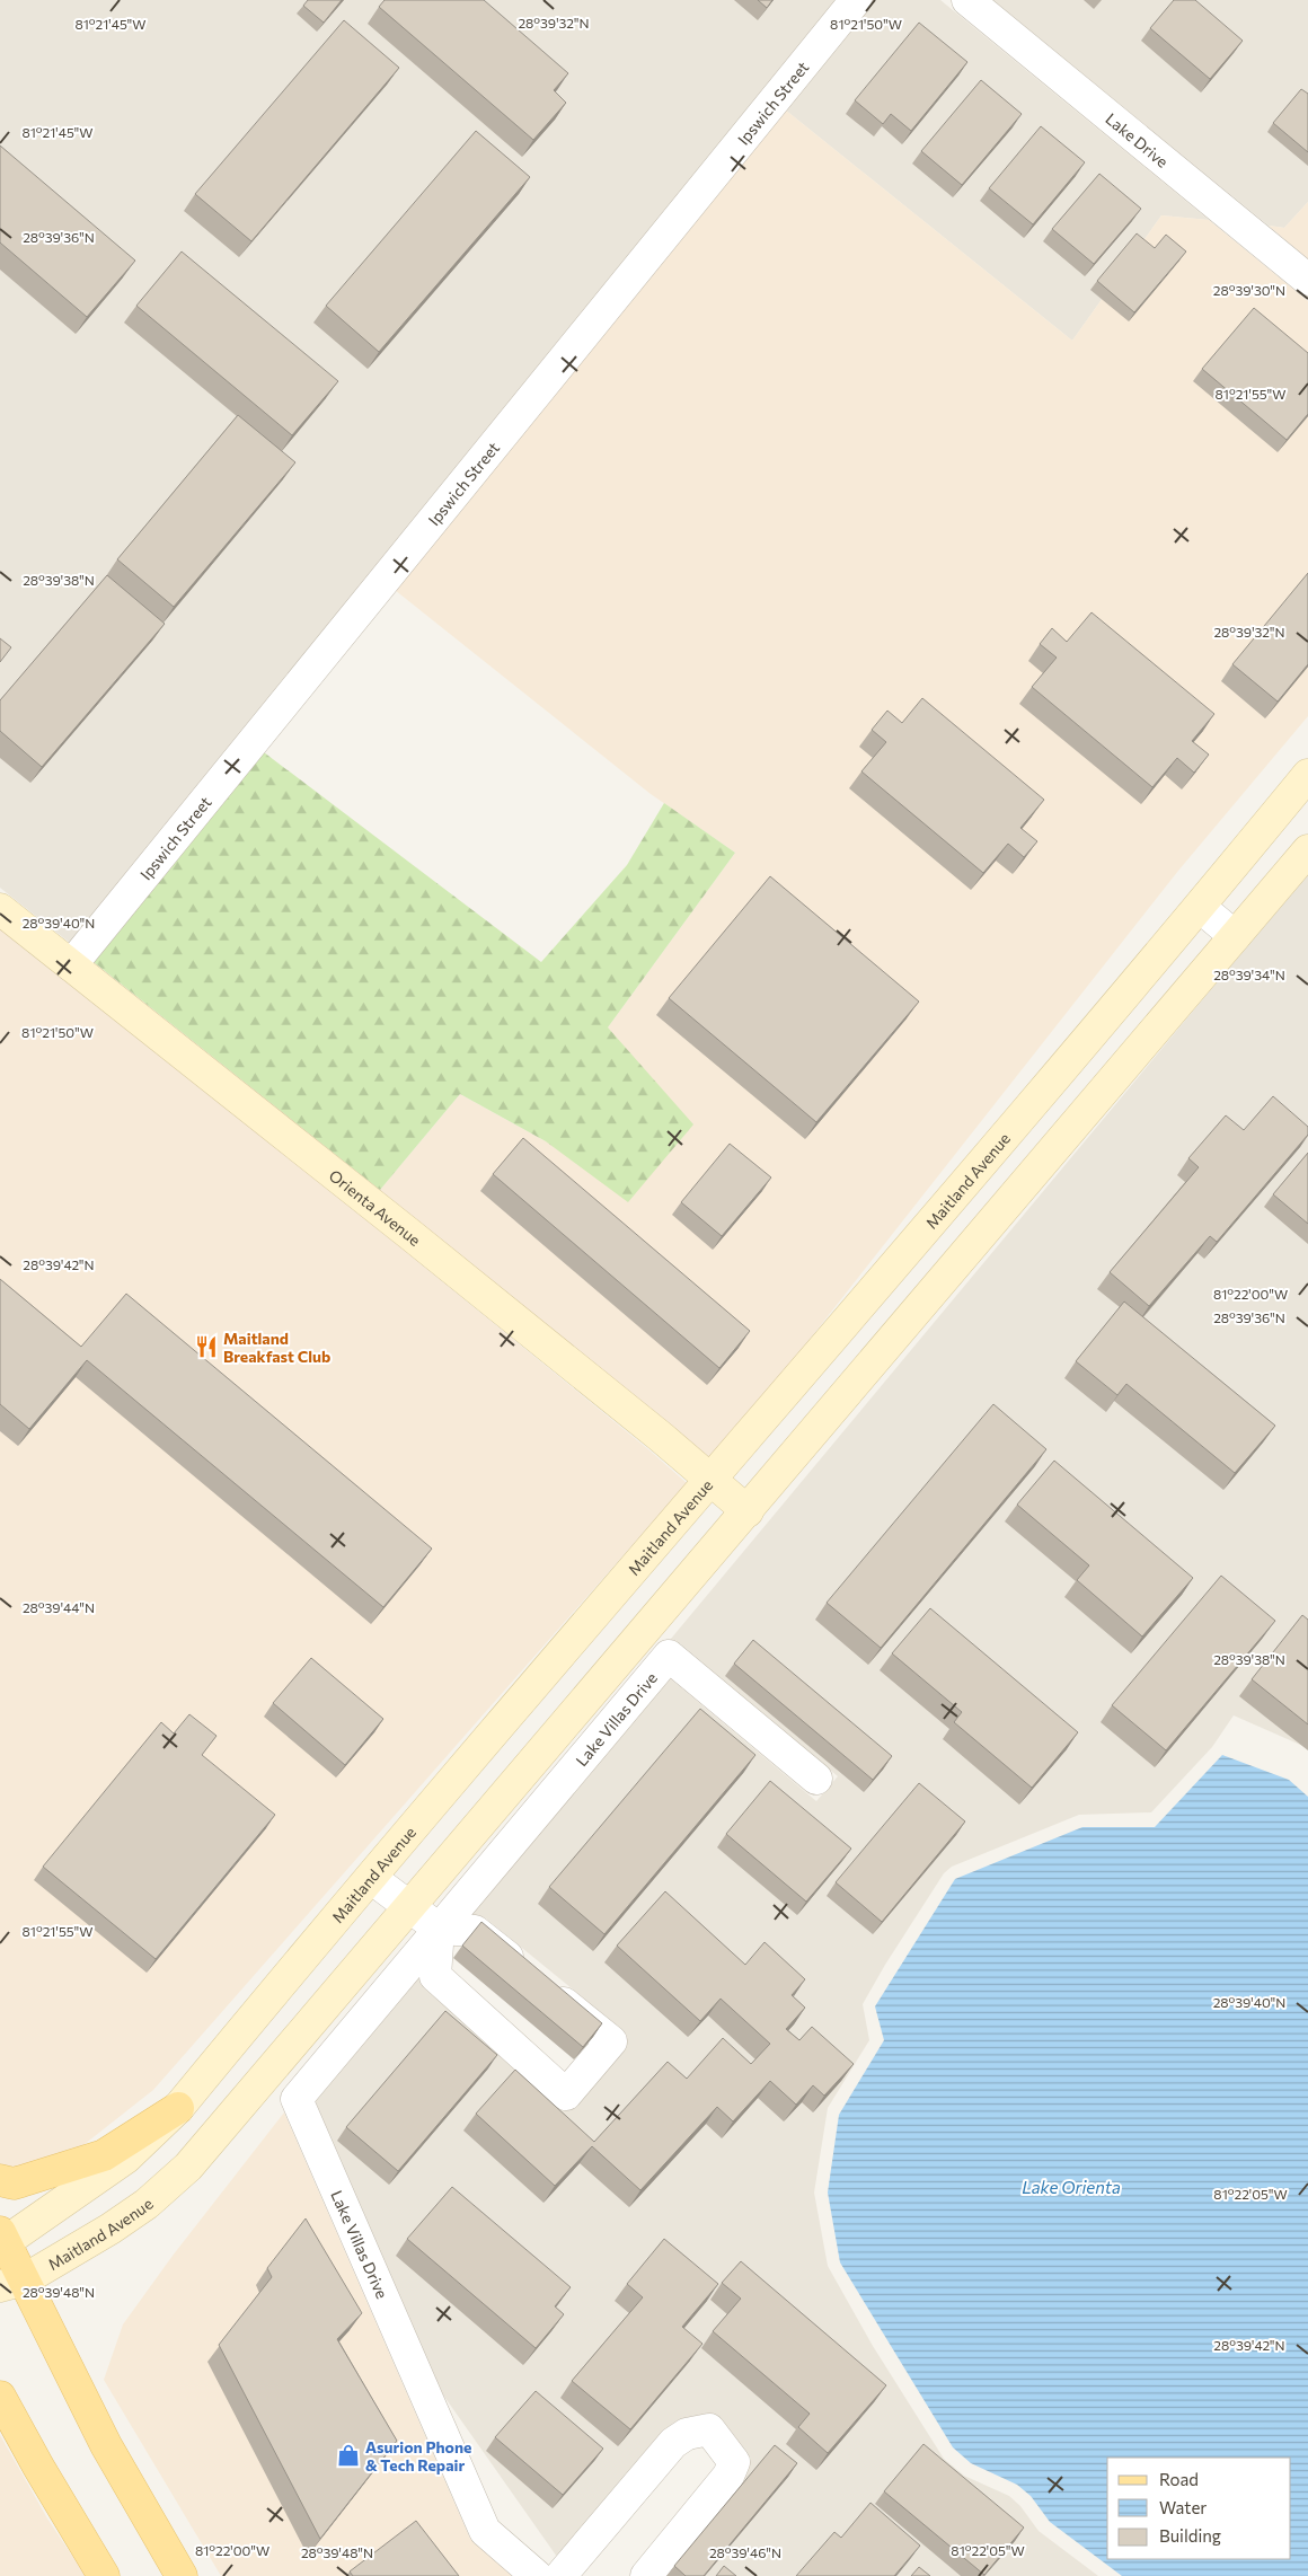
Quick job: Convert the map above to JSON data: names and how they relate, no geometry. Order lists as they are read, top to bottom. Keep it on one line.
{"streets":{"main road":["Maitland Avenue","Orienta Avenue"],"street":["Ipswich Street","Lake Drive","Lake Villas Drive"]},"crossings":[["Ipswich Street","Orienta Avenue"],["Maitland Avenue","Orienta Avenue"]],"water":["Lake Orienta"],"places":{"restaurant":["Maitland Breakfast Club"],"shop":["Asurion Phone & Tech Repair"]},"legend":["Road","Water","Building"],"coordinates":["28°39'32\"N","81°21'45\"W","81°21'50\"W","28°39'36\"N","28°39'30\"N","81°21'55\"W","28°39'38\"N","28°39'40\"N","28°39'34\"N","28°39'42\"N","81°22'00\"W","28°39'44\"N","81°22'05\"W","28°39'48\"N","28°39'46\"N"]}
